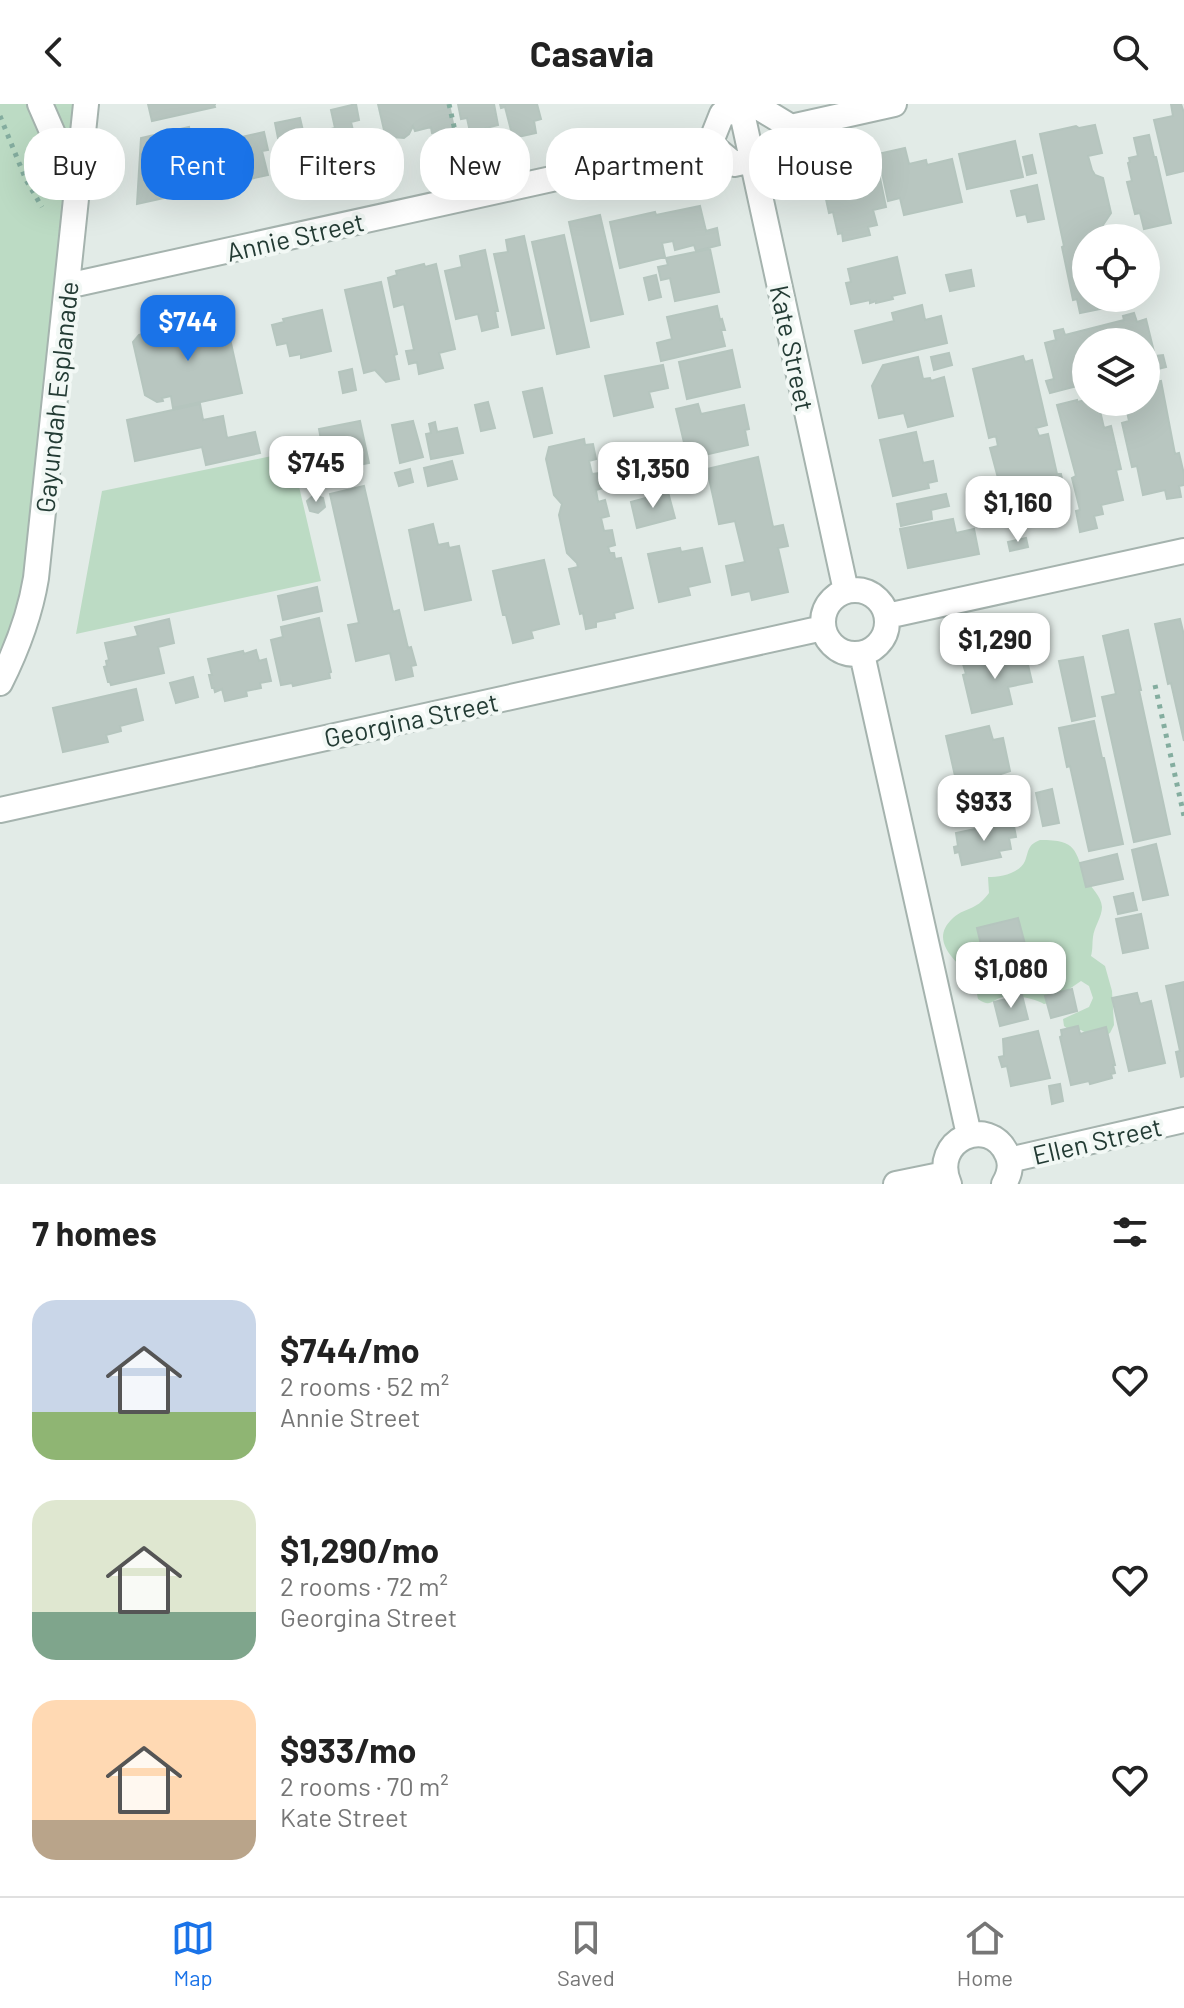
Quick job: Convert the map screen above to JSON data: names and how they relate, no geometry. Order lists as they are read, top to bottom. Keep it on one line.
{"streets":{"street":["Annie Street","Kate Street","Gayundah Esplanade","Georgina Street","Ellen Street"]},"crossings":[["Annie Street","Gayundah Esplanade"],["Kate Street","Georgina Street"]],"page":{"header":"Casavia","chip":["Buy","Rent","Filters","New","Apartment","House"],"price":["$744","$745","$1,350","$1,160","$1,290","$933","$1,080"],"heading":"7 homes","list":[{"name":"$744/mo","note":"2 rooms · 52 m² · Annie Street"},{"name":"$1,290/mo","note":"2 rooms · 72 m² · Georgina Street"},{"name":"$933/mo","note":"2 rooms · 70 m² · Kate Street"}],"tabs":["Map","Saved","Home"]}}
